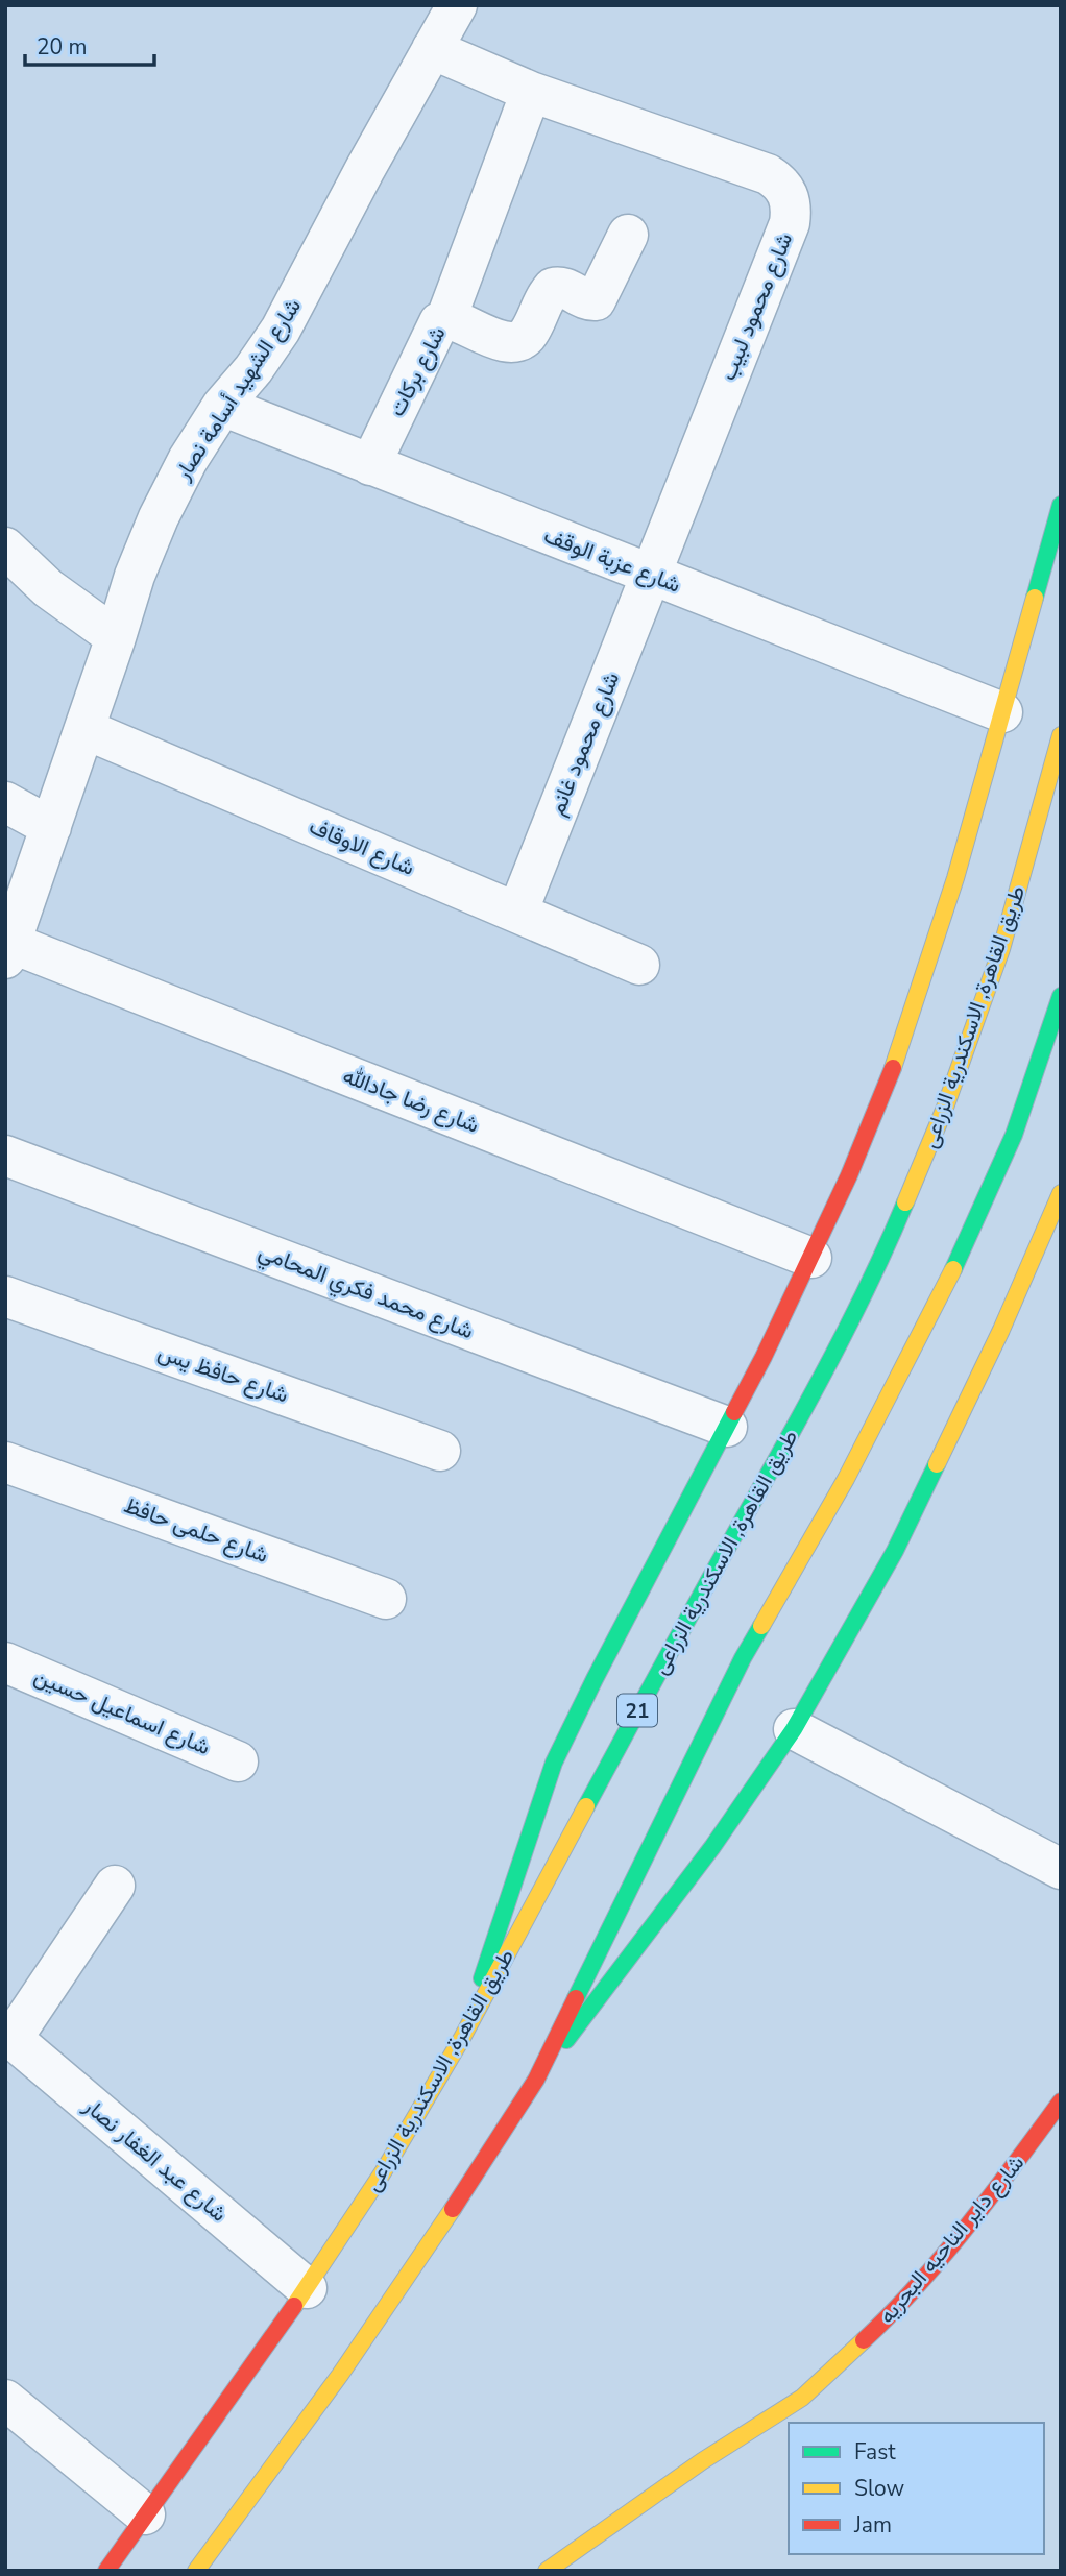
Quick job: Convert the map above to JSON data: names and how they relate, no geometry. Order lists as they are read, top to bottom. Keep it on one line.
{"streets":{"main road":["طريق القاهرة, الاسكندرية الزراعى","21","شارع داير الناحيه البحريه"],"street":["شارع محمود لبيب","شارع بركات","شارع الشهيد أسامة نصار","شارع عزبة الوقف","شارع محمود غانم","شارع الاوقاف","شارع رضا جادالله","شارع محمد فكري المحامي","شارع حافظ يس","شارع حلمى حافظ","شارع اسماعيل حسين","شارع عبد الغفار نصار"]},"crossings":[["شارع محمود لبيب","شارع الشهيد أسامة نصار"],["شارع محمود لبيب","شارع عزبة الوقف"],["شارع محمود لبيب","شارع محمود غانم"],["شارع بركات","شارع عزبة الوقف"],["شارع الشهيد أسامة نصار","شارع عزبة الوقف"],["شارع الشهيد أسامة نصار","شارع الاوقاف"],["شارع الشهيد أسامة نصار","شارع رضا جادالله"],["شارع عزبة الوقف","شارع محمود غانم"],["شارع محمود غانم","شارع الاوقاف"],["طريق القاهرة, الاسكندرية الزراعى","شارع عبد الغفار نصار"]],"legend":["Fast","Slow","Jam"],"scale_bar":"20 m"}
